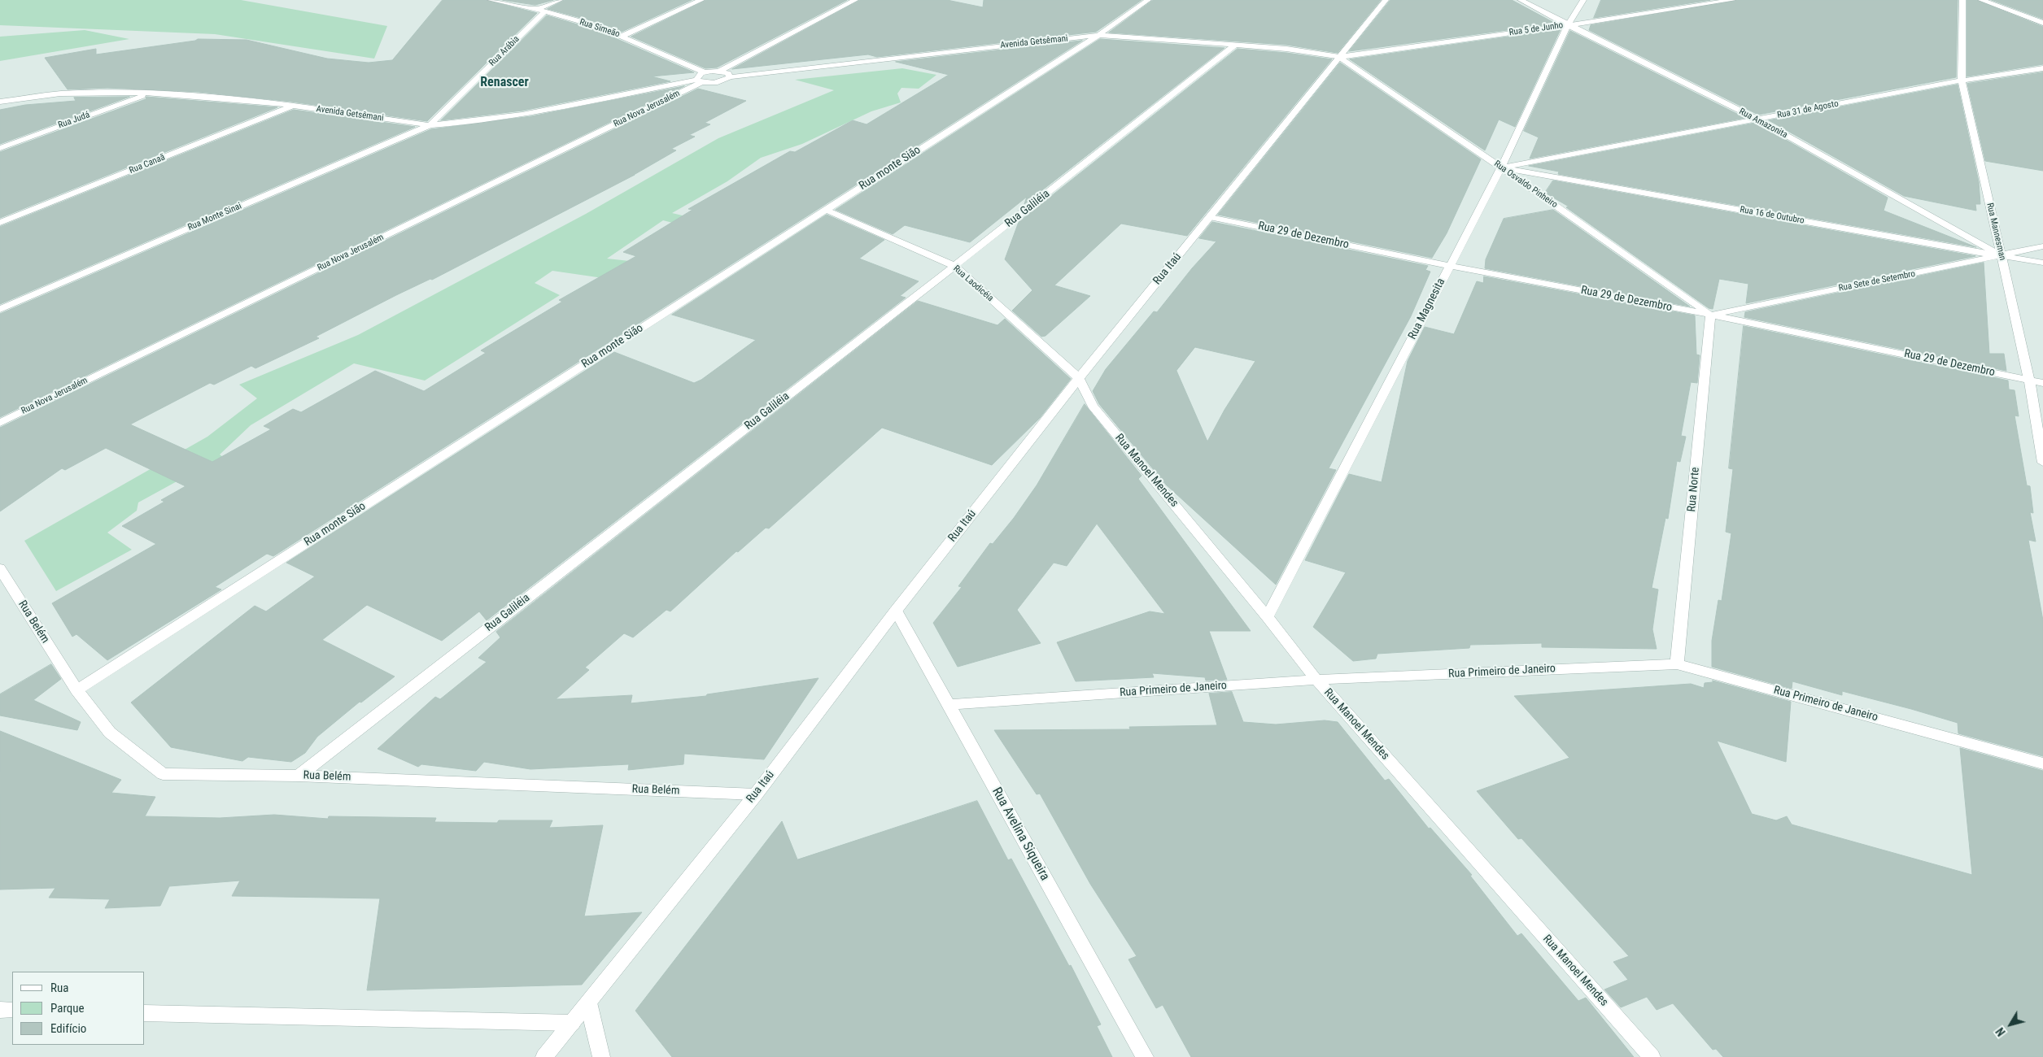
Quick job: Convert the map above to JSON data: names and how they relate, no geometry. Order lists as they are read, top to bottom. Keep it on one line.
{"streets":{"street":["Rua Simeão","Rua 5 de Junho","Avenida Getsêmani","Rua Arábia","Rua Nova Jerusalém","Rua 31 de Agosto","Rua Judá","Rua Amazonita","Rua Canaã","Rua monte Sião","Rua Osvaldo Pinheiro","Rua Galiléia","Rua 16 de Outubro","Rua Monte Sinai","Rua Mannesman","Rua 29 de Dezembro","Rua Itaú","Rua Sete de Setembro","Rua Laodicéia","Rua Magnesita","Rua Manoel Mendes","Rua Norte","Rua Belém","Rua Primeiro de Janeiro","Rua Avelina Siqueira"]},"crossings":[["Rua Simeão","Rua Arábia"],["Rua 5 de Junho","Avenida Getsêmani"],["Rua 5 de Junho","Rua Amazonita"],["Rua 5 de Junho","Rua Osvaldo Pinheiro"],["Rua 5 de Junho","Rua Itaú"],["Rua 5 de Junho","Rua Magnesita"],["Avenida Getsêmani","Rua Arábia"],["Avenida Getsêmani","Rua Nova Jerusalém"],["Avenida Getsêmani","Rua Judá"],["Avenida Getsêmani","Rua Canaã"],["Avenida Getsêmani","Rua monte Sião"],["Avenida Getsêmani","Rua Osvaldo Pinheiro"],["Avenida Getsêmani","Rua Galiléia"],["Avenida Getsêmani","Rua Monte Sinai"],["Avenida Getsêmani","Rua Itaú"],["Rua Arábia","Rua Monte Sinai"],["Rua 31 de Agosto","Rua Amazonita"],["Rua 31 de Agosto","Rua Osvaldo Pinheiro"],["Rua 31 de Agosto","Rua 16 de Outubro"],["Rua 31 de Agosto","Rua Mannesman"],["Rua 31 de Agosto","Rua Magnesita"],["Rua Amazonita","Rua 16 de Outubro"],["Rua Amazonita","Rua Mannesman"],["Rua Amazonita","Rua Sete de Setembro"],["Rua Amazonita","Rua Magnesita"],["Rua monte Sião","Rua Laodicéia"],["Rua monte Sião","Rua Belém"],["Rua Osvaldo Pinheiro","Rua 16 de Outubro"],["Rua Osvaldo Pinheiro","Rua 29 de Dezembro"],["Rua Osvaldo Pinheiro","Rua Itaú"],["Rua Osvaldo Pinheiro","Rua Sete de Setembro"],["Rua Osvaldo Pinheiro","Rua Magnesita"],["Rua Osvaldo Pinheiro","Rua Norte"],["Rua Galiléia","Rua Laodicéia"],["Rua Galiléia","Rua Belém"],["Rua 16 de Outubro","Rua Mannesman"],["Rua 16 de Outubro","Rua Sete de Setembro"],["Rua 16 de Outubro","Rua Magnesita"],["Rua Mannesman","Rua 29 de Dezembro"],["Rua Mannesman","Rua Sete de Setembro"],["Rua 29 de Dezembro","Rua Itaú"],["Rua 29 de Dezembro","Rua Sete de Setembro"],["Rua 29 de Dezembro","Rua Magnesita"],["Rua 29 de Dezembro","Rua Norte"],["Rua Itaú","Rua Laodicéia"],["Rua Itaú","Rua Manoel Mendes"],["Rua Itaú","Rua Belém"],["Rua Itaú","Rua Avelina Siqueira"],["Rua Sete de Setembro","Rua Norte"],["Rua Laodicéia","Rua Manoel Mendes"],["Rua Magnesita","Rua Manoel Mendes"],["Rua Manoel Mendes","Rua Primeiro de Janeiro"],["Rua Norte","Rua Primeiro de Janeiro"],["Rua Primeiro de Janeiro","Rua Avelina Siqueira"]],"districts":["Renascer"],"legend":["Rua","Parque","Edifício"],"north":"bottom left"}
